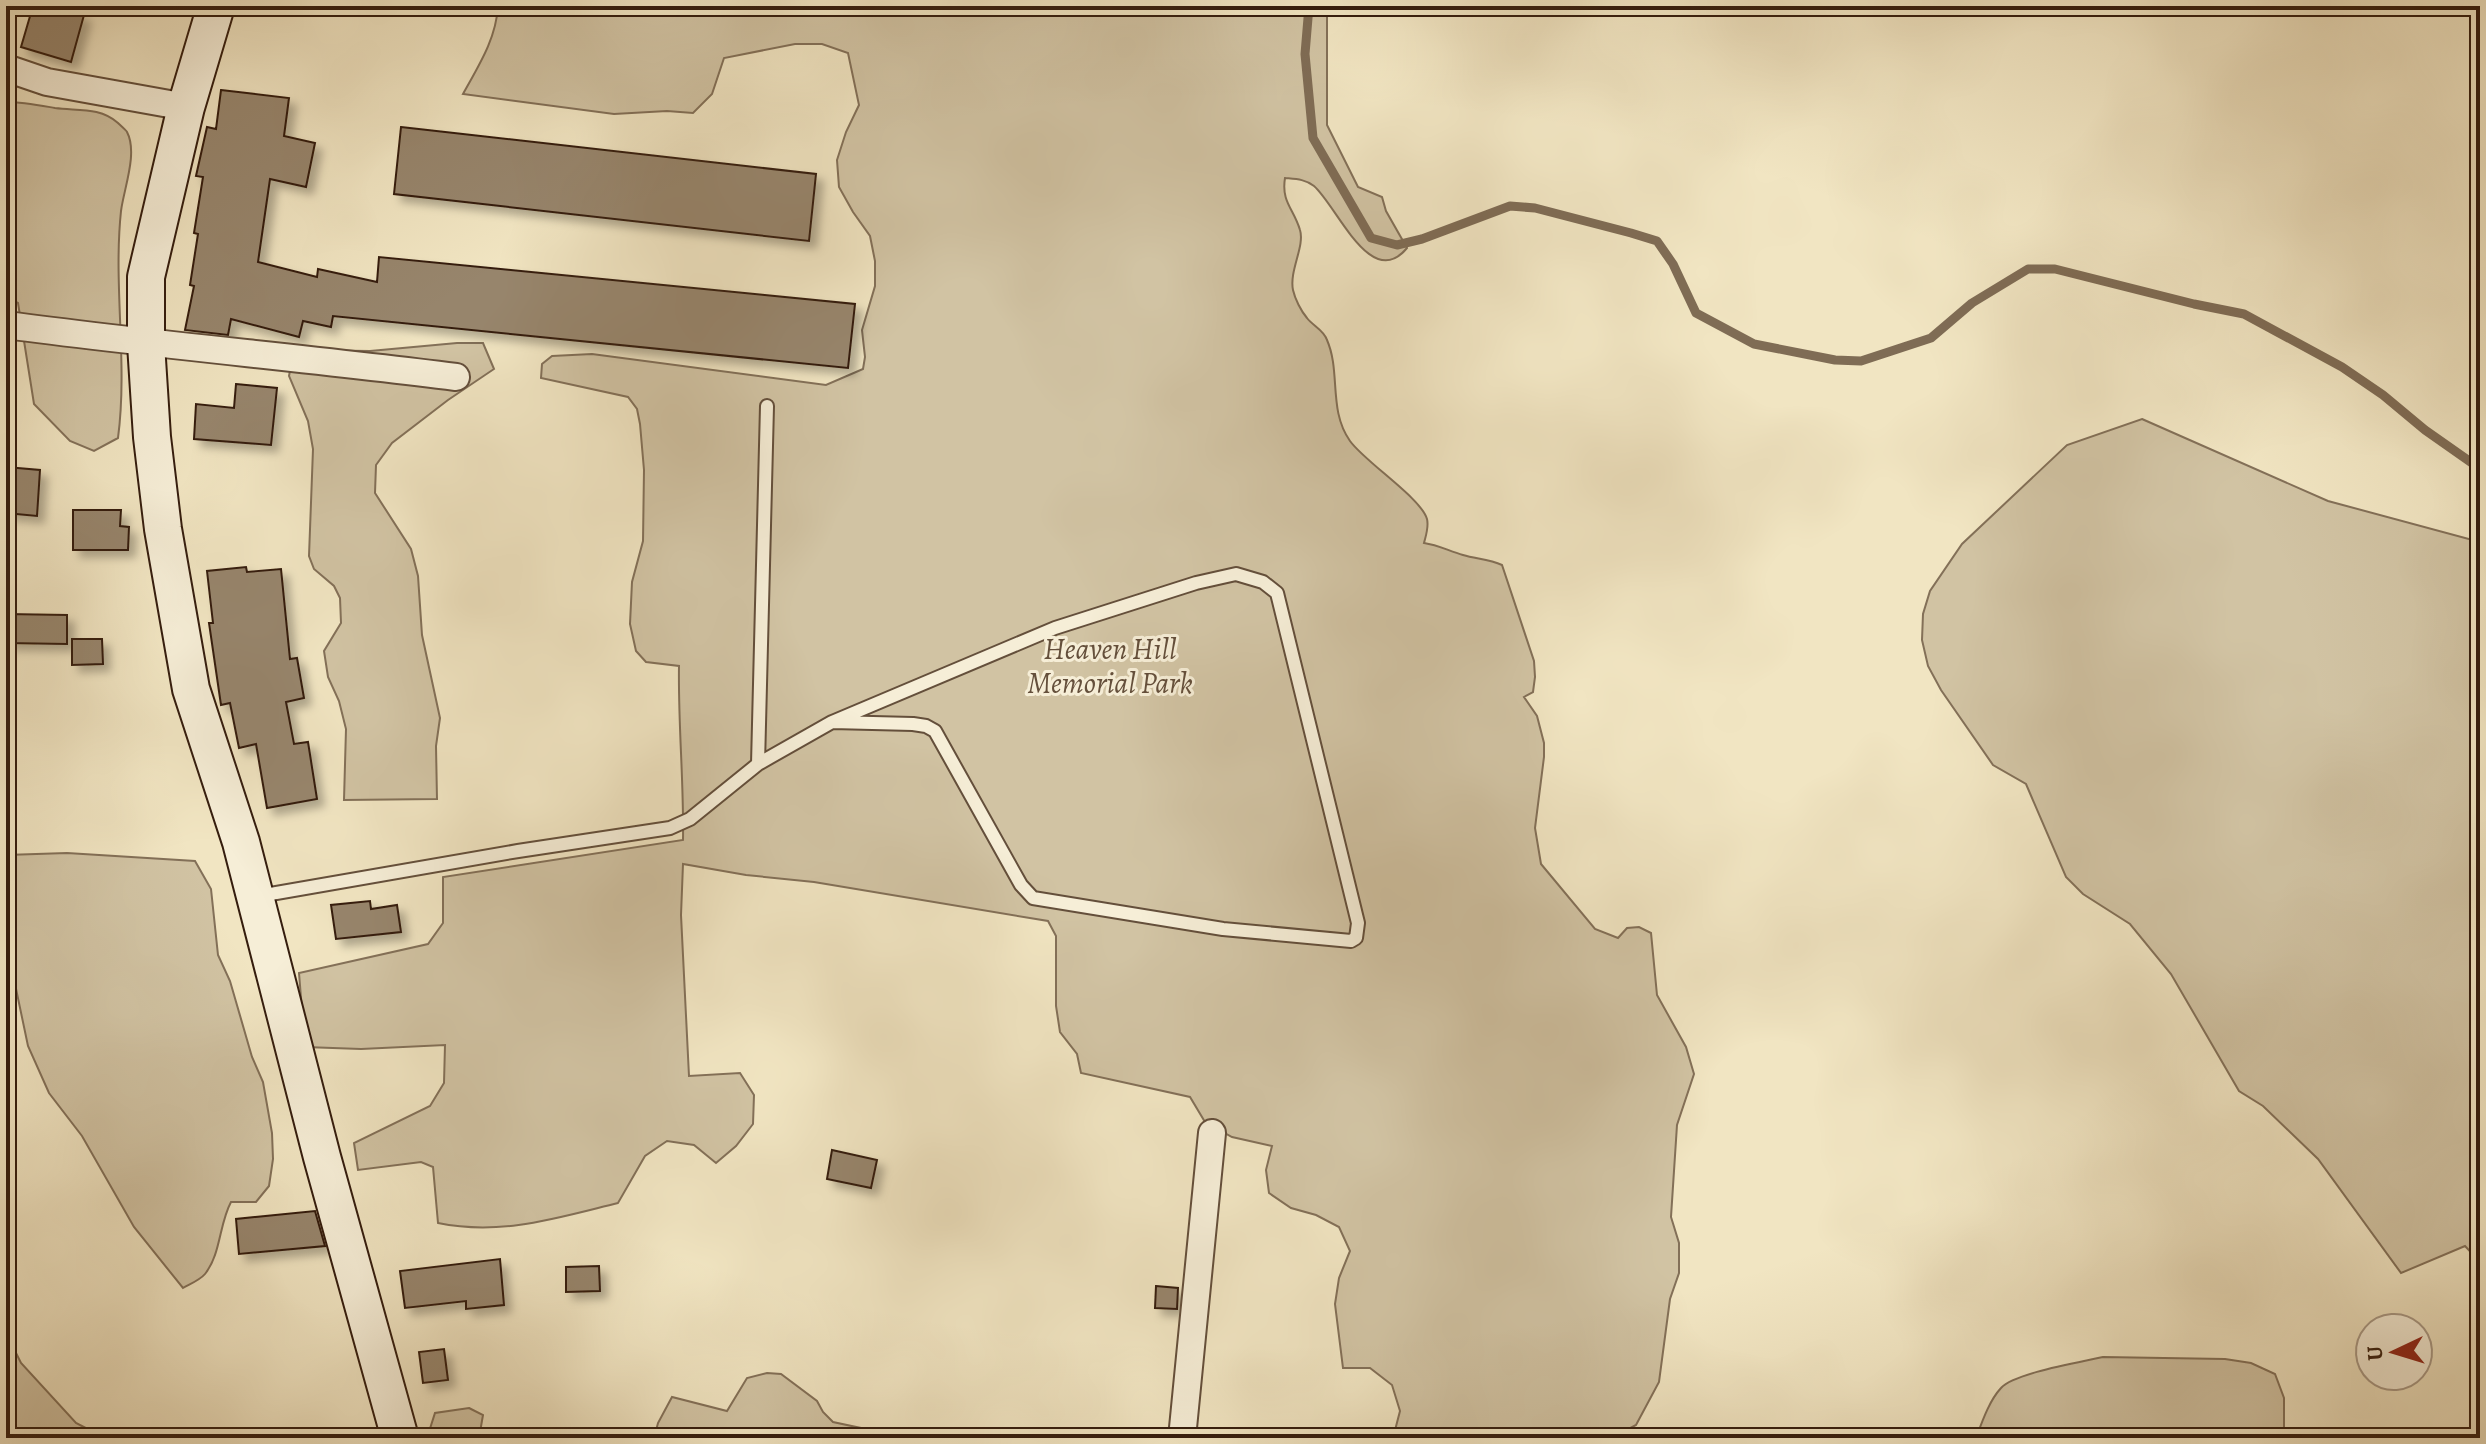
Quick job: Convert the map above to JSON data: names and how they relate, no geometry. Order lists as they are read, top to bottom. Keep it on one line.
{"parks":["Heaven Hill Memorial Park"],"north":"left"}
